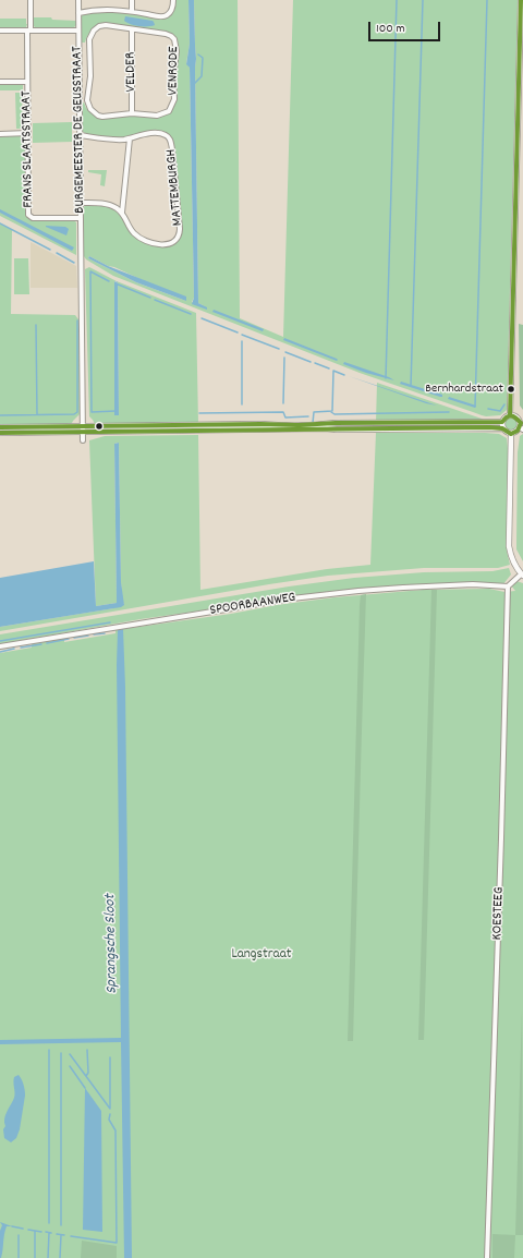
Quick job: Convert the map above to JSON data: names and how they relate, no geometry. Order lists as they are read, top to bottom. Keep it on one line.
{"streets":{"street":["VENRODE","VELDER","BURGEMEESTER DE GEUSSTRAAT","FRANS SLAATSSTRAAT","MATTEMBURGH","SPOORBAANWEG","KOESTEEG"]},"crossings":[["VENRODE","VELDER"],["BURGEMEESTER DE GEUSSTRAAT","FRANS SLAATSSTRAAT"],["BURGEMEESTER DE GEUSSTRAAT","MATTEMBURGH"],["SPOORBAANWEG","KOESTEEG"]],"water":["Sprangsche Sloot"],"parks":["Langstraat"],"places":["Bernhardstraat"],"scale_bar":"100 m"}
